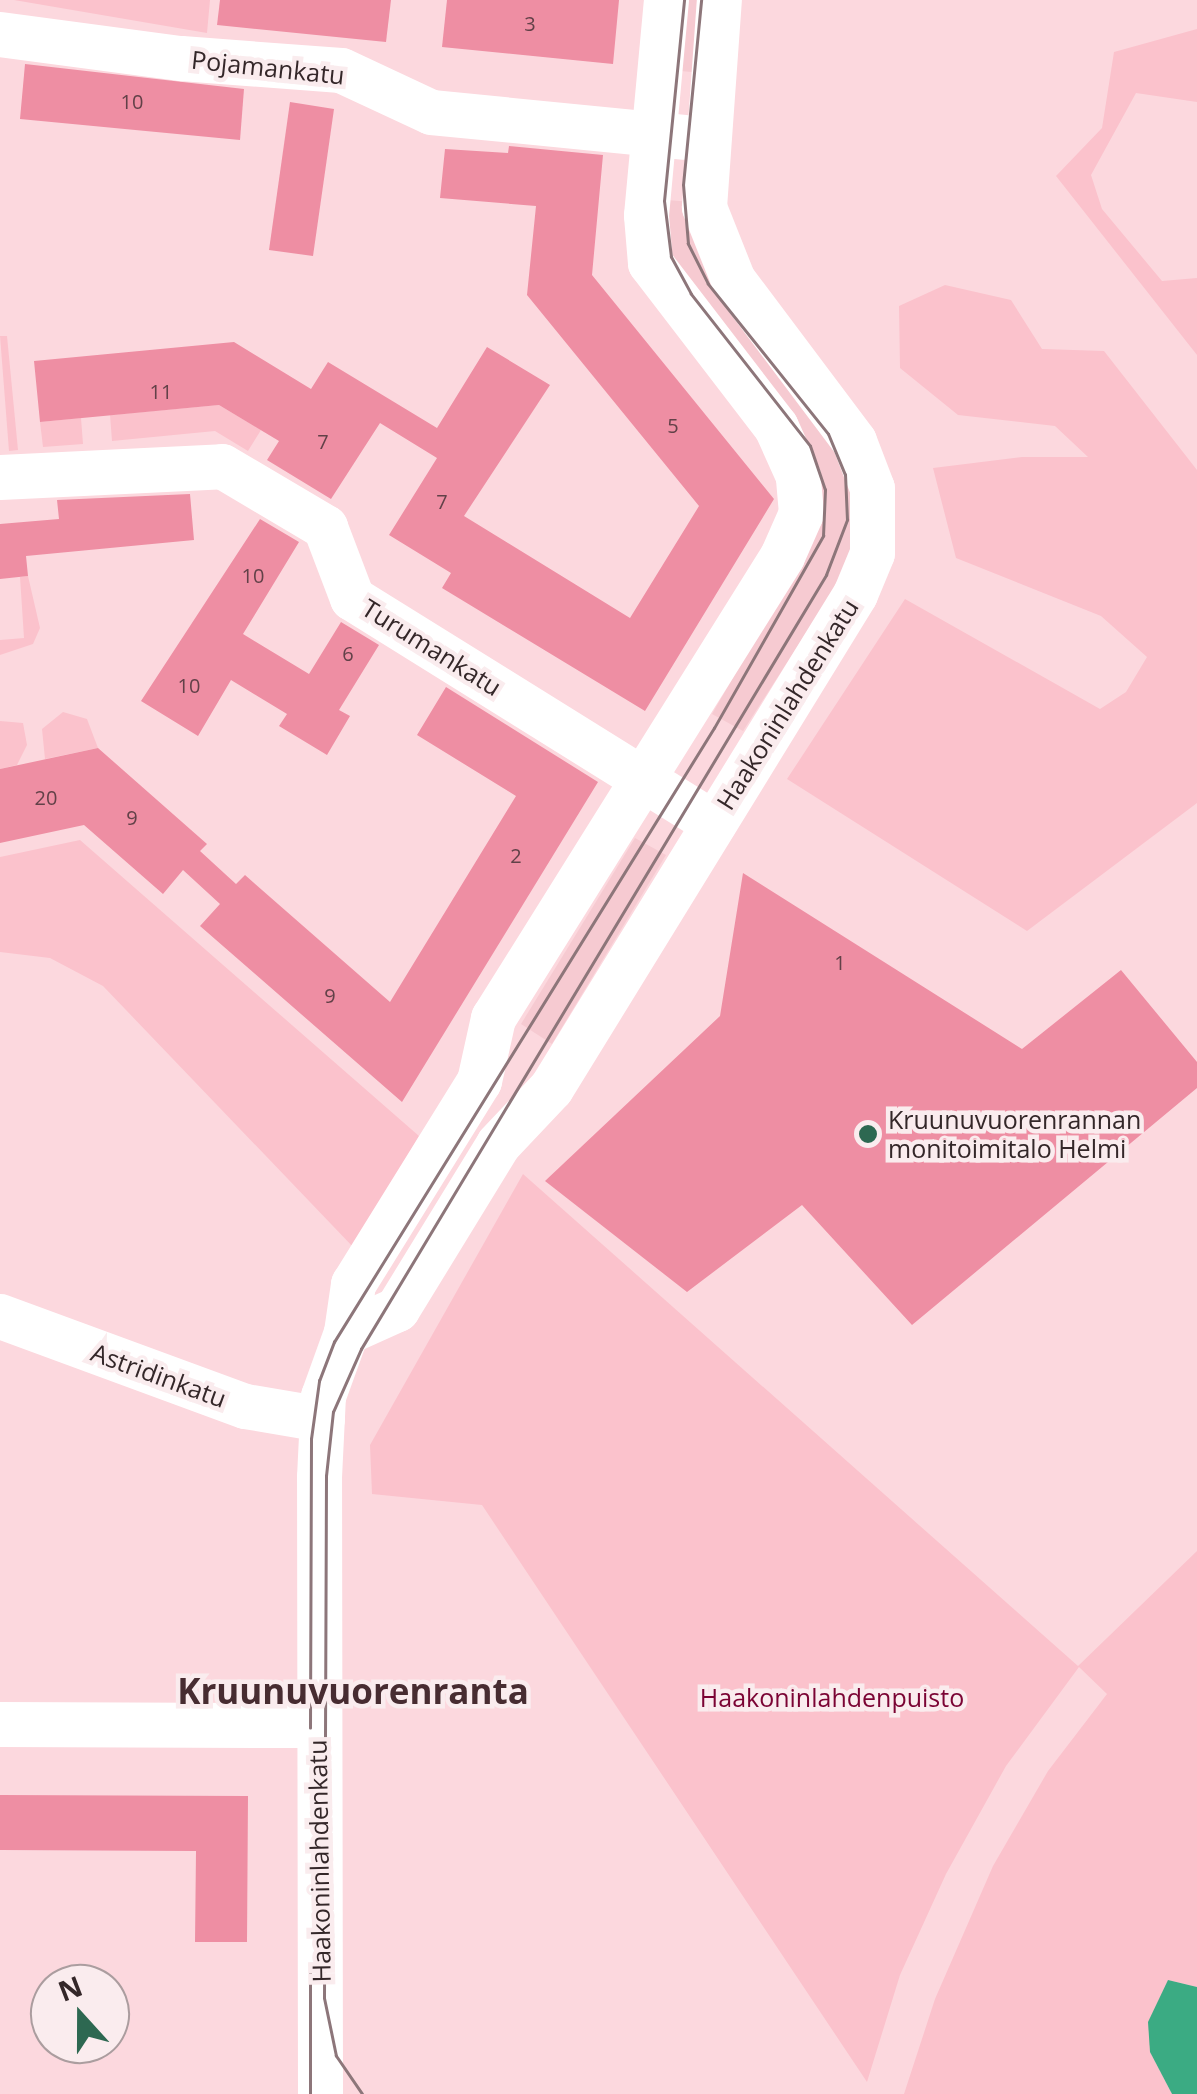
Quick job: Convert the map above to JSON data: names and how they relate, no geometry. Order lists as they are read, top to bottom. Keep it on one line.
{"streets":{"street":["Pojamankatu","Turumankatu","Haakoninlahdenkatu","Astridinkatu"]},"crossings":[["Pojamankatu","Haakoninlahdenkatu"],["Turumankatu","Haakoninlahdenkatu"],["Haakoninlahdenkatu","Astridinkatu"]],"districts":["Kruunuvuorenranta"],"parks":["Haakoninlahdenpuisto"],"places":["Kruunuvuorenrannan monitoimitalo Helmi"],"house_numbers":["3","10","11","5","7","7","10","6","10","20","9","2","1","9"],"north":"top"}
